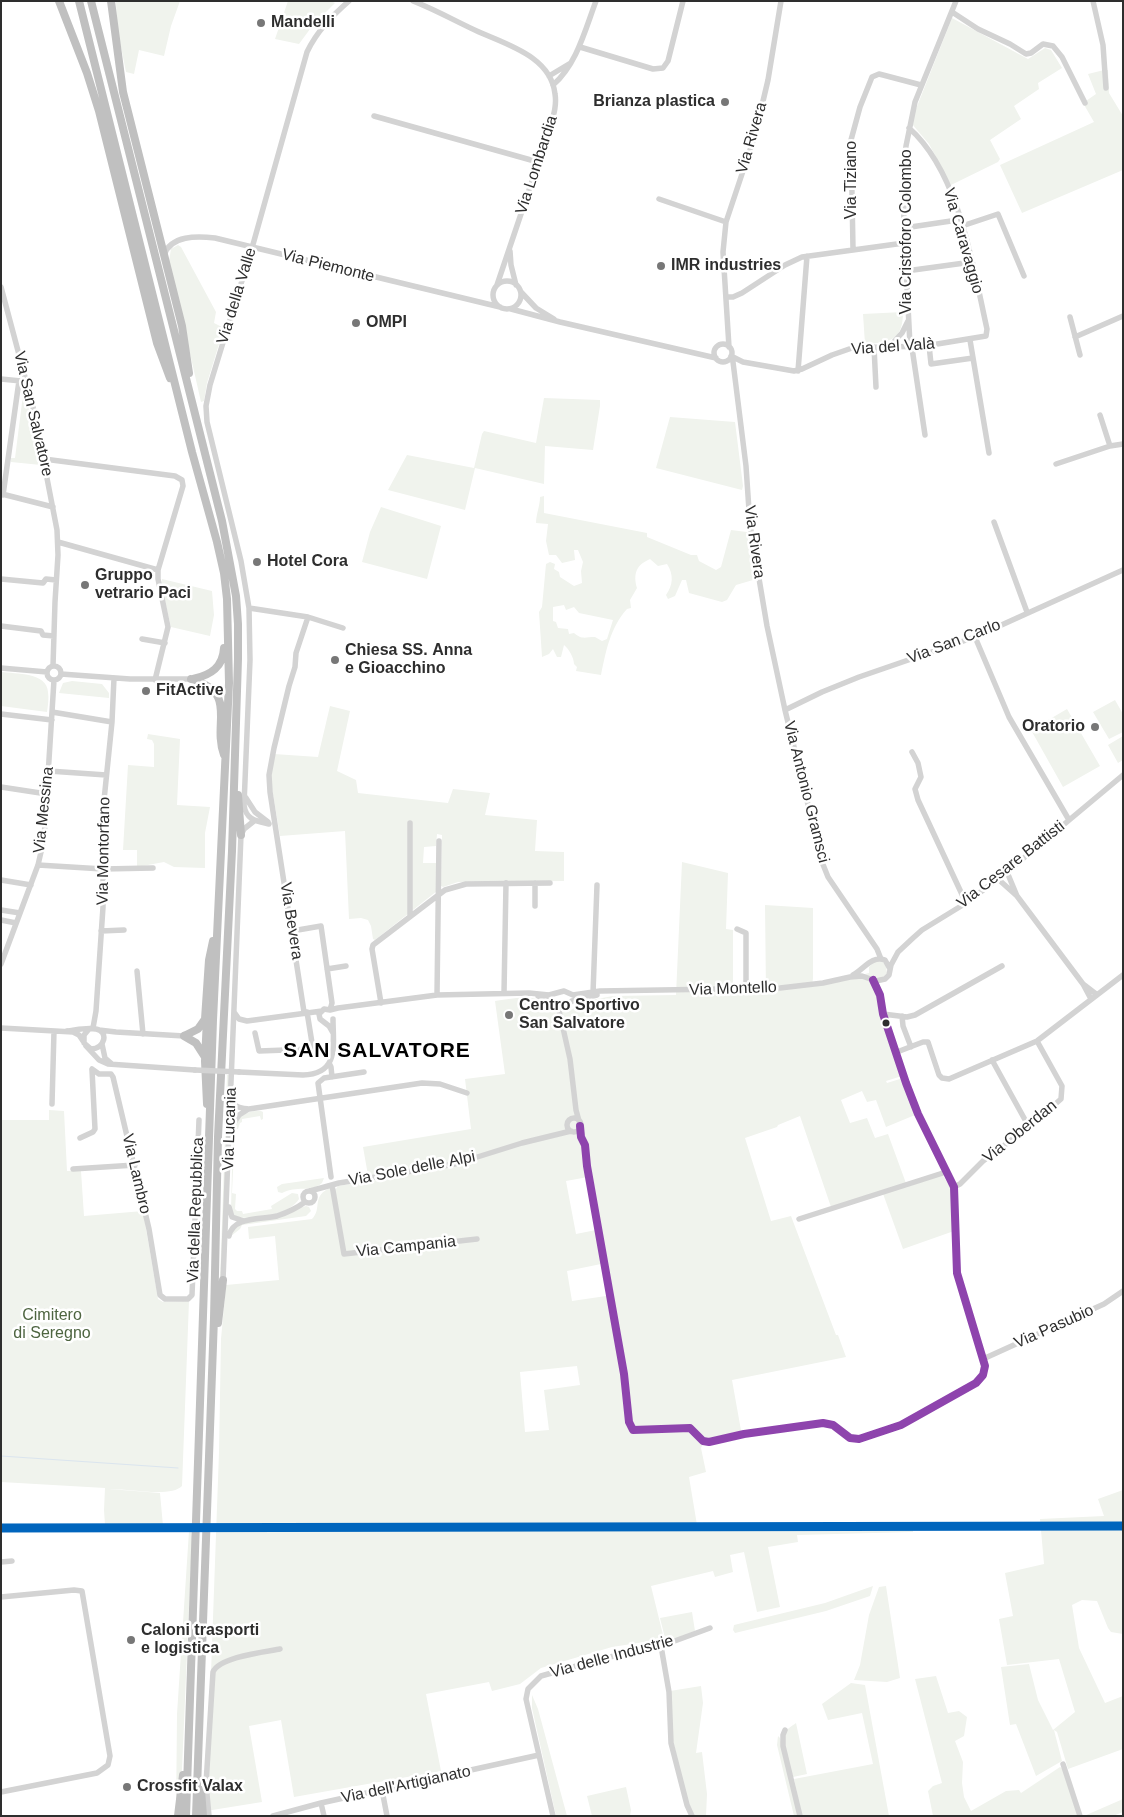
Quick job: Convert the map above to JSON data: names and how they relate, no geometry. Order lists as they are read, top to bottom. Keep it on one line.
{"streets":{"street":["Via Rivera","Via Lombardia","Via Tiziano","Via Cristoforo Colombo","Via Caravaggio","Via Piemonte","Via della Valle","Via del Valà","Via San Salvatore","Via San Carlo","Via Antonio Gramsci","Via Messina","Via Montorfano","Via Cesare Battisti","Via Bevera","Via Montello","Via Lucania","Via Oberdan","Via Sole delle Alpi","Via Lambro","Via della Repubblica","Via Campania","Via Pasubio","Via delle Industrie","Via dell'Artigianato"]},"crossings":[["Via Rivera","Via San Carlo"],["Via Rivera","Via Antonio Gramsci"],["Via Lombardia","Via Piemonte"],["Via Tiziano","Via Cristoforo Colombo"],["Via Cristoforo Colombo","Via Caravaggio"],["Via Cristoforo Colombo","Via del Valà"],["Via Caravaggio","Via del Valà"],["Via Piemonte","Via della Valle"],["Via San Carlo","Via Antonio Gramsci"],["Via Antonio Gramsci","Via Cesare Battisti"],["Via Antonio Gramsci","Via Montello"],["Via Cesare Battisti","Via Montello"],["Via Sole delle Alpi","Via Campania"],["Via Lambro","Via della Repubblica"],["Via delle Industrie","Via dell'Artigianato"]],"districts":["SAN SALVATORE"],"parks":["Cimitero di Seregno"],"places":["Mandelli","Brianza plastica","IMR industries","OMPI","Hotel Cora","Gruppo vetrario Paci","Chiesa SS. Anna e Gioacchino","FitActive","Oratorio","Centro Sportivo San Salvatore","Caloni trasporti e logistica","Crossfit Valax"]}
